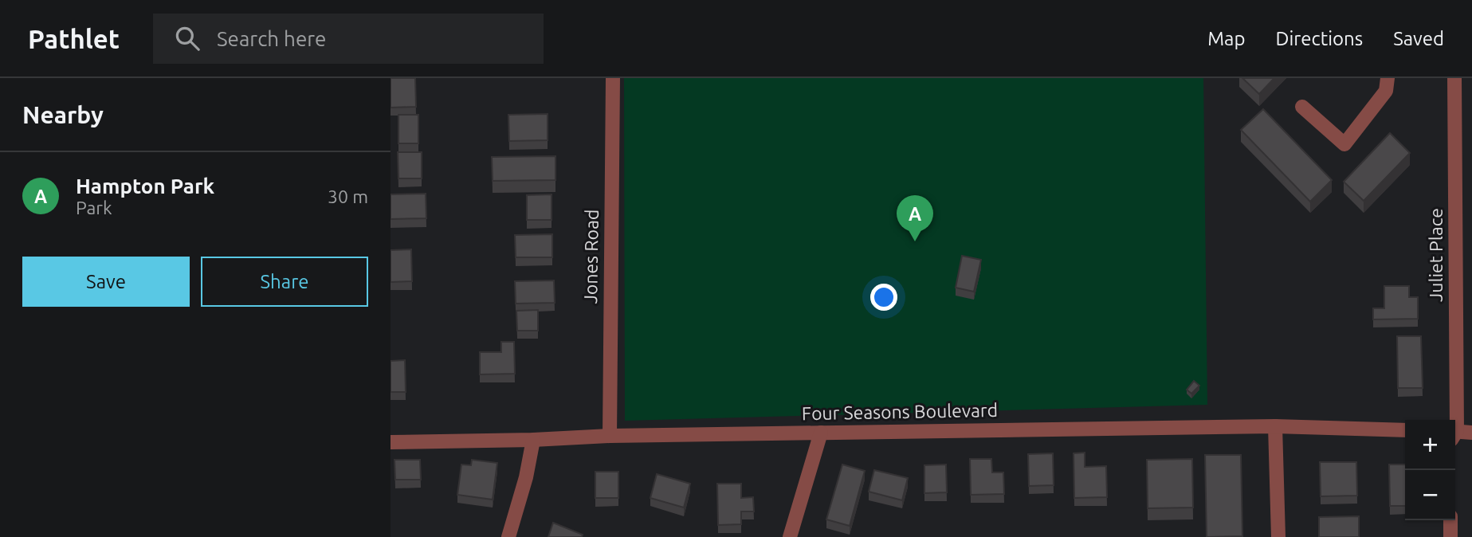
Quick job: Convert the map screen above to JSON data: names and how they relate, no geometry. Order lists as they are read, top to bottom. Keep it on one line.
{"streets":{"street":["Juliet Place","Jones Road","Four Seasons Boulevard"]},"crossings":[["Jones Road","Four Seasons Boulevard"]],"page":{"header":"Pathlet","search":"Search here","nav":["Map","Directions","Saved"],"heading":"Nearby","list":[{"mark":"A","name":"Hampton Park","note":"Park","value":"30 m"}],"pins":"A","buttons":["Save","Share"],"map_buttons":["+","−"]}}
